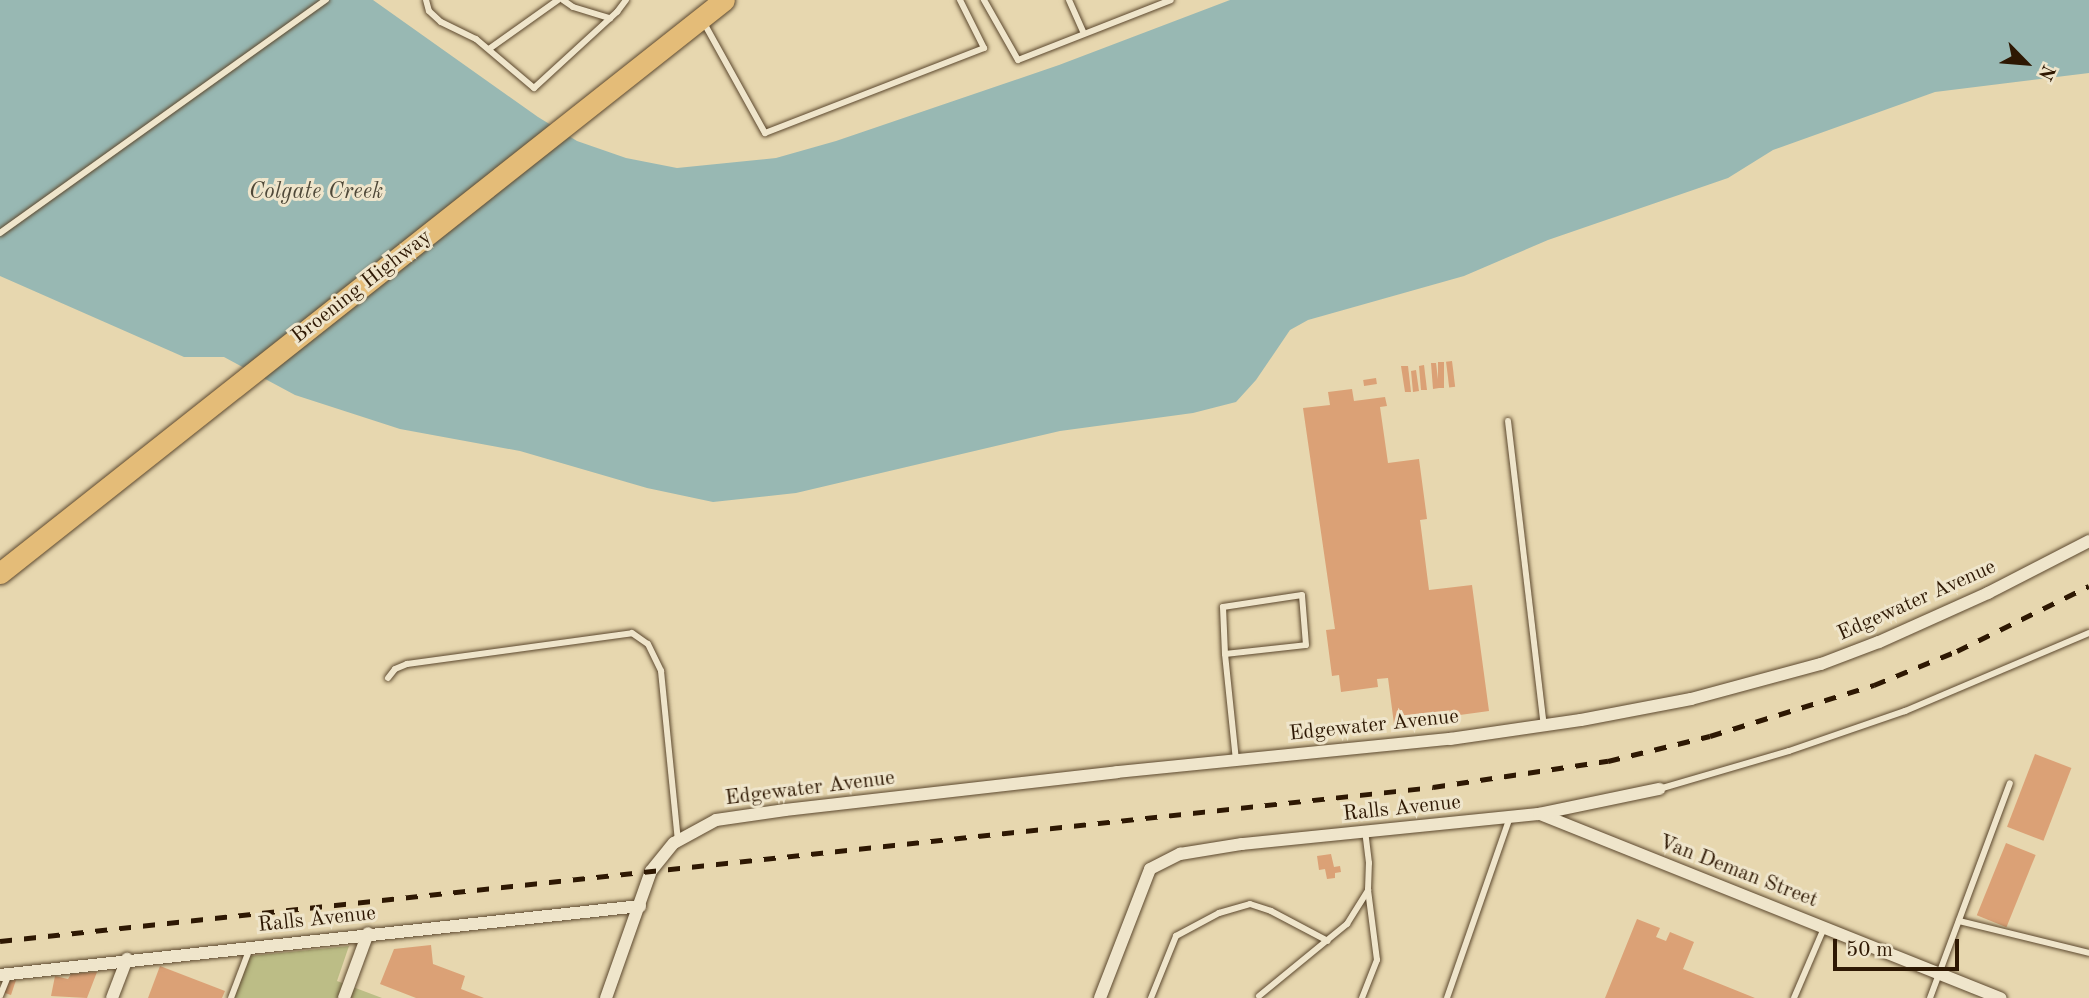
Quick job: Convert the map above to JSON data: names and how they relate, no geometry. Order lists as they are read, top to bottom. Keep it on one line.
{"streets":{"main road":["Broening Highway"],"street":["Edgewater Avenue","Ralls Avenue","Van Deman Street"]},"crossings":[["Edgewater Avenue","Ralls Avenue"],["Ralls Avenue","Van Deman Street"]],"water":["Colgate Creek"],"scale_bar":"50 m","north":"bottom right"}
